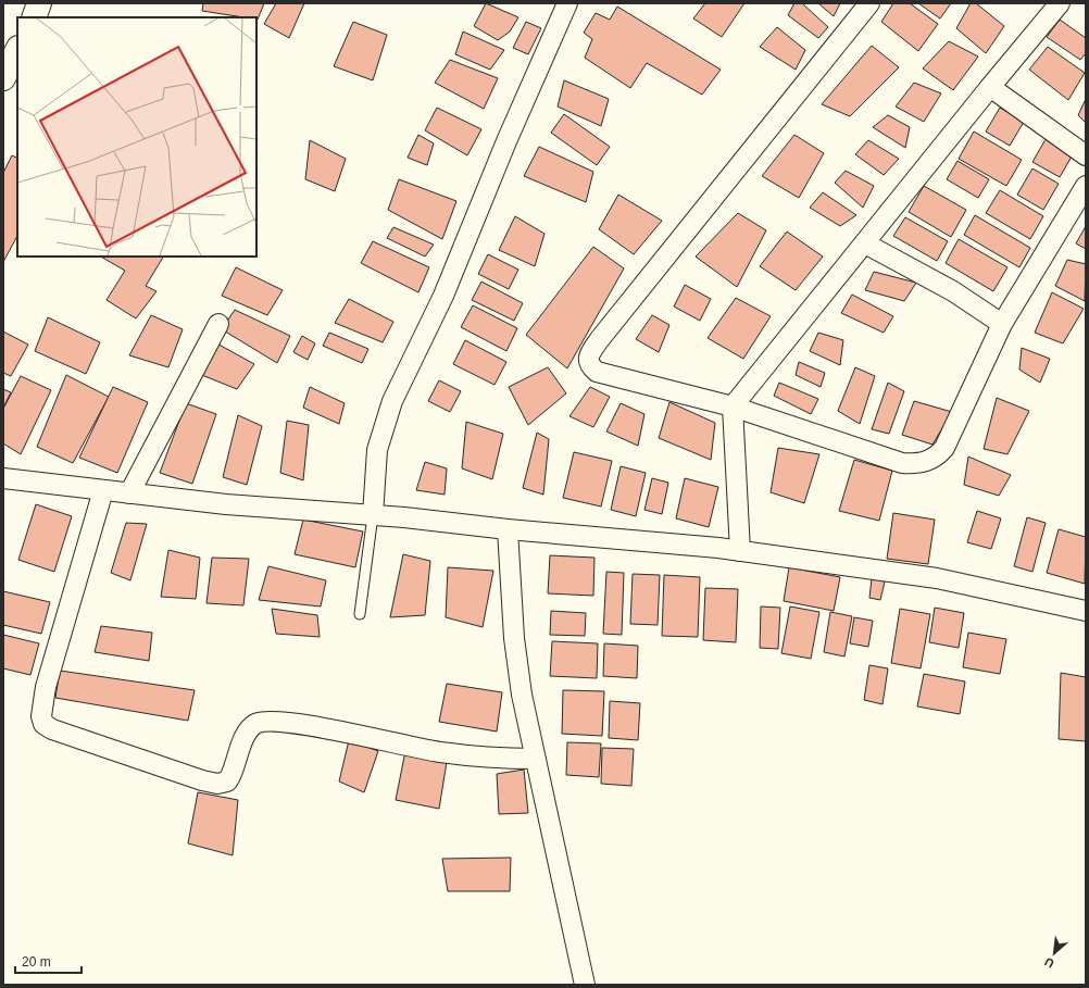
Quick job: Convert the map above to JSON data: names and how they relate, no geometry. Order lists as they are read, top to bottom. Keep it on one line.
{"scale_bar":"20 m","north":"bottom left"}
